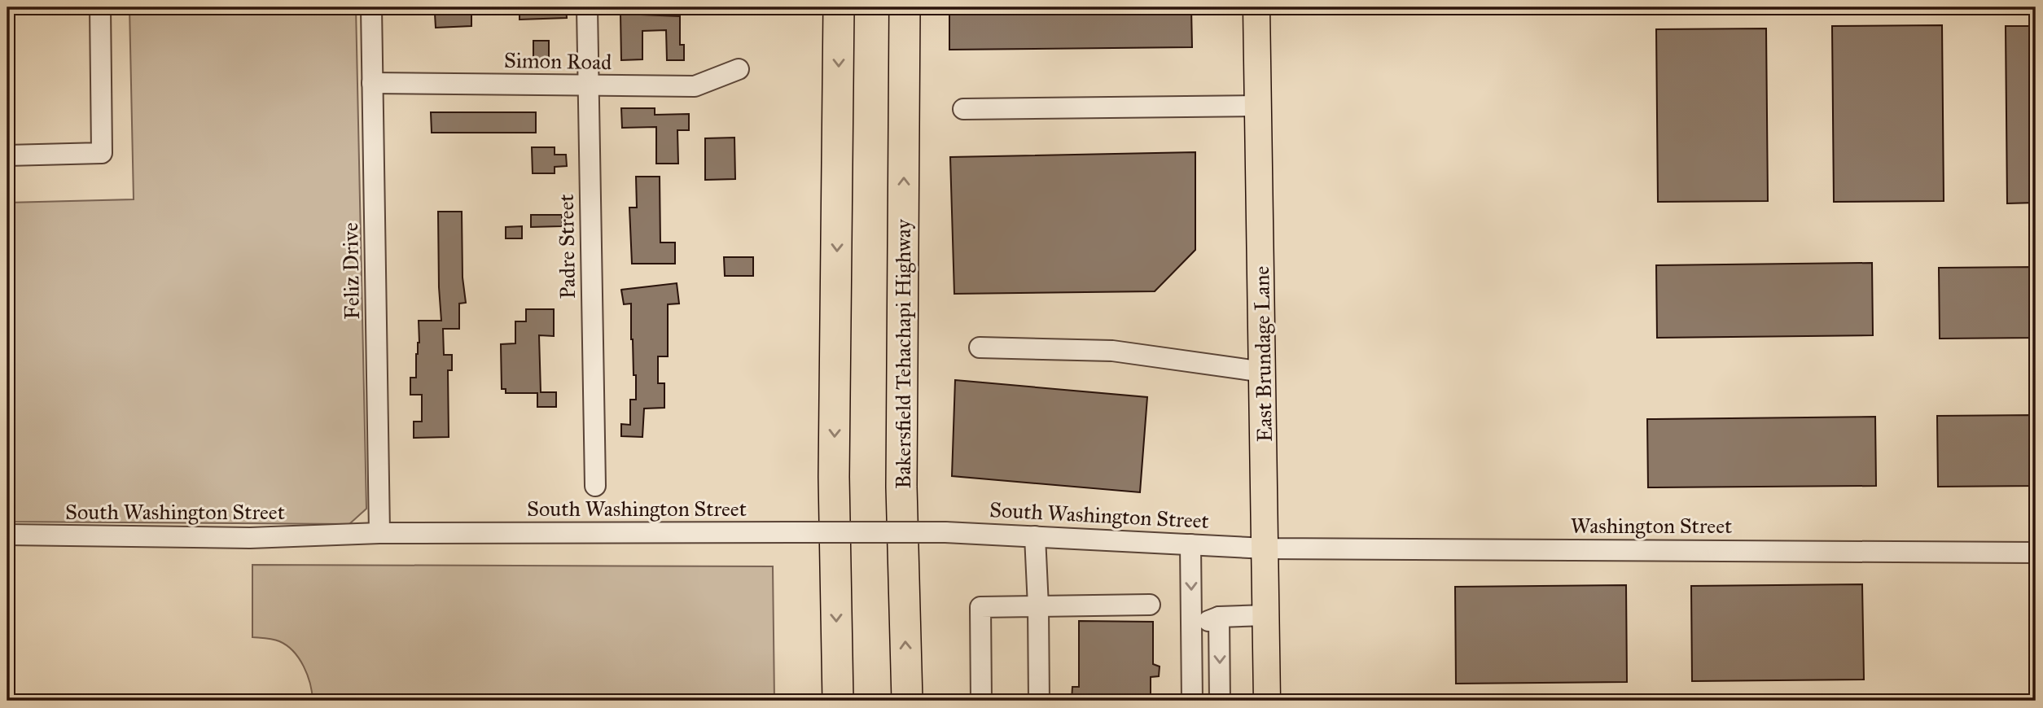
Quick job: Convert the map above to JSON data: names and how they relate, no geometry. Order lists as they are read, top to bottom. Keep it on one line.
{"streets":{"highway":["Bakersfield Tehachapi Highway"],"main road":["East Brundage Lane"],"street":["Simon Road","Padre Street","Feliz Drive","South Washington Street","Washington Street"]},"crossings":[["Simon Road","Padre Street"],["Simon Road","Feliz Drive"],["Feliz Drive","South Washington Street"],["East Brundage Lane","South Washington Street"],["East Brundage Lane","Washington Street"],["South Washington Street","Washington Street"]]}
